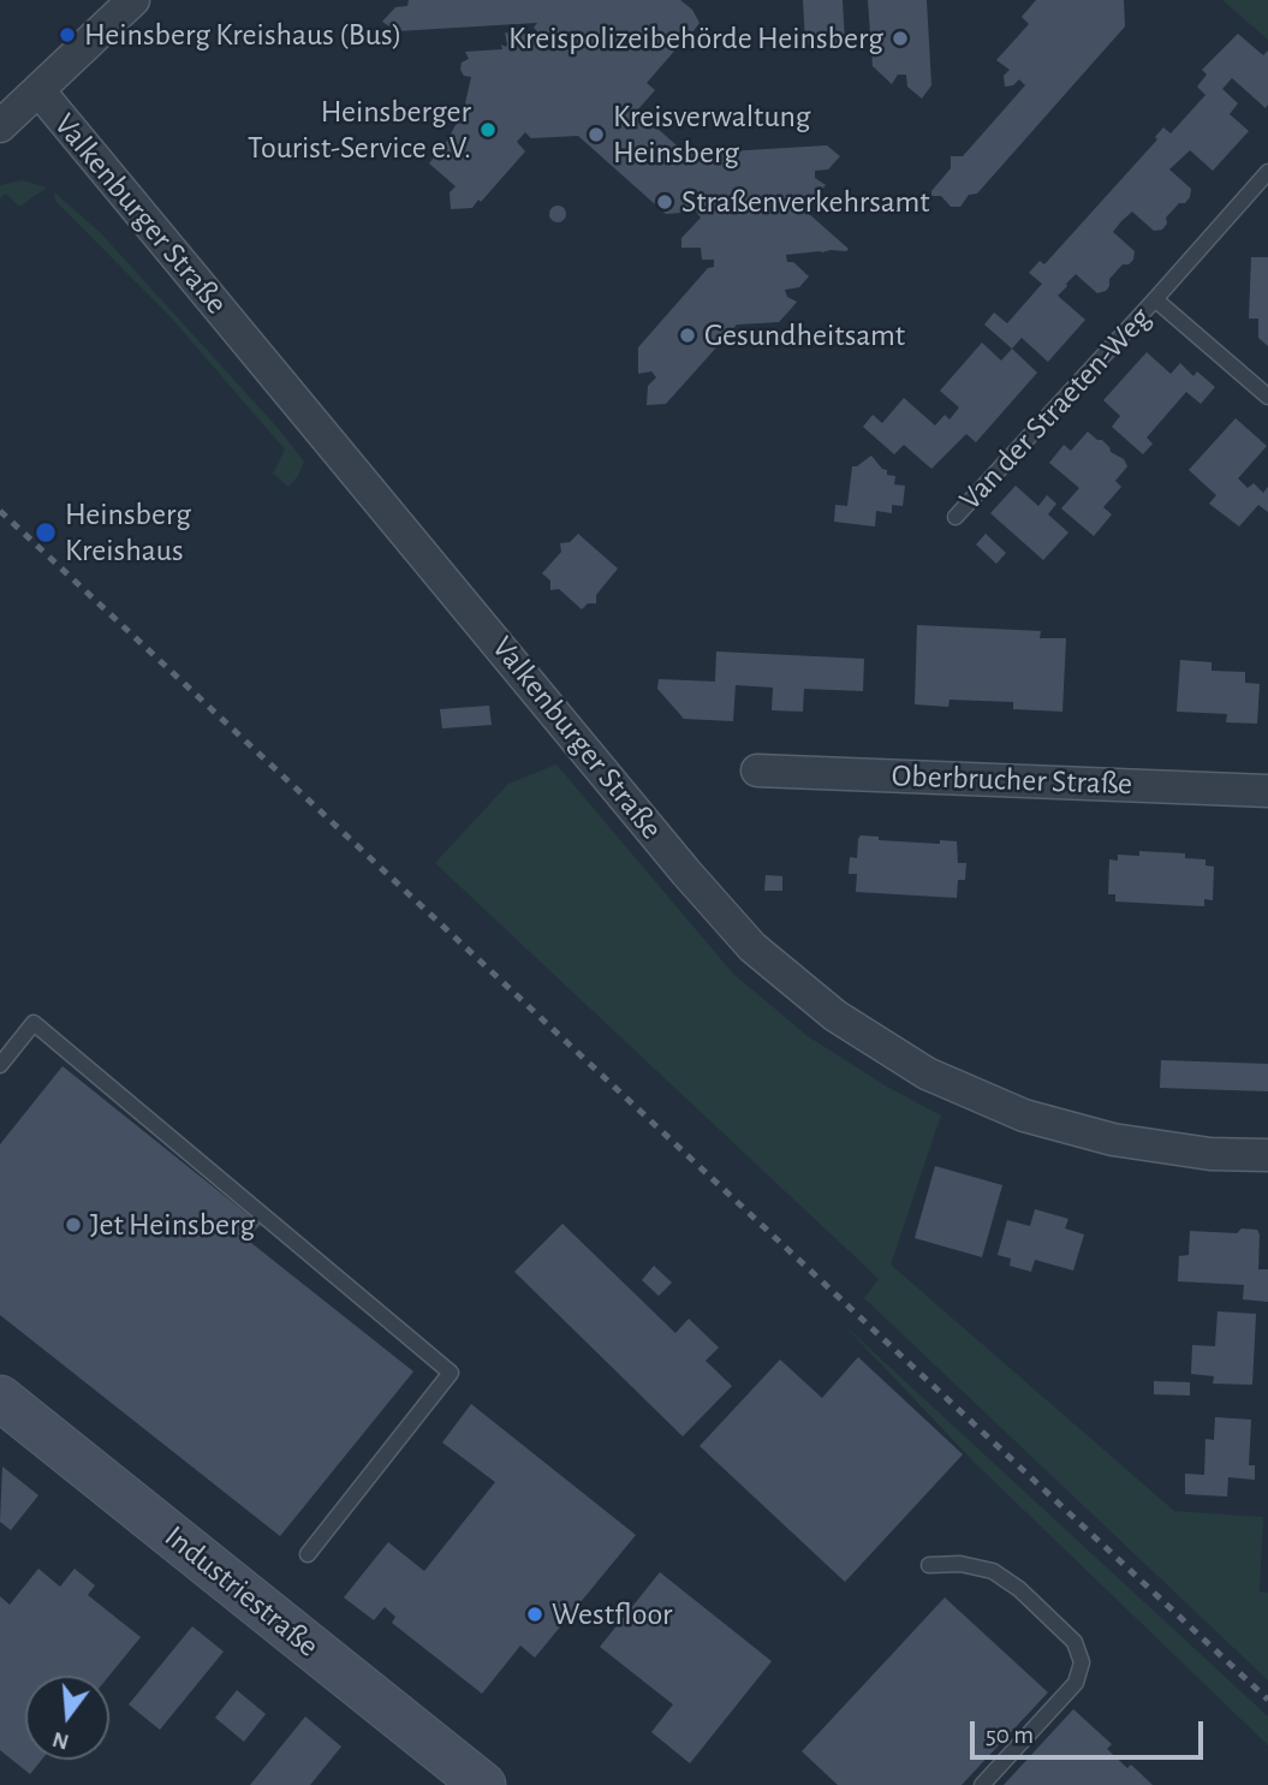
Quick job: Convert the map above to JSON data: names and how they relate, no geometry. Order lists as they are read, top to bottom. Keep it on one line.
{"streets":{"street":["Valkenburger Straße","Oberbrucher Straße","Industriestraße"],"lane":["Van der Straeten-Weg"]},"places":["Heinsberg Kreishaus (Bus)","Kreispolizeibehörde Heinsberg","Heinsberger Tourist-Service e.V.","Kreisverwaltung Heinsberg","Straßenverkehrsamt","Gesundheitsamt","Heinsberg Kreishaus","Jet Heinsberg","Westfloor"],"scale_bar":"50 m","north":"bottom"}
